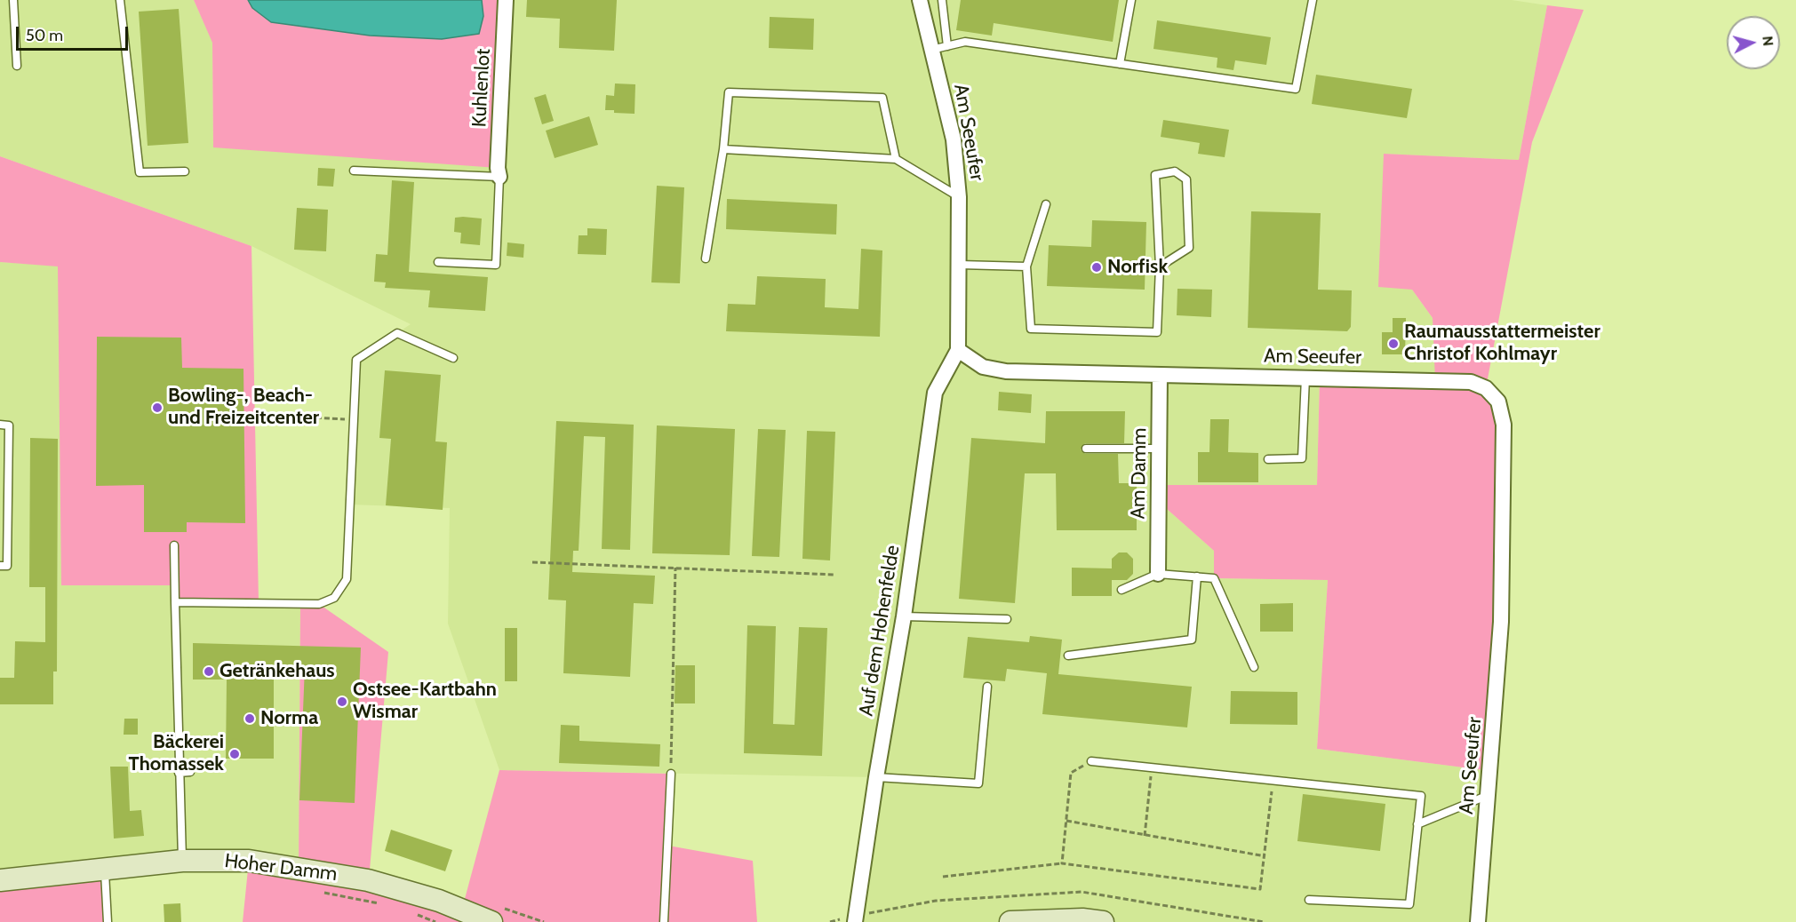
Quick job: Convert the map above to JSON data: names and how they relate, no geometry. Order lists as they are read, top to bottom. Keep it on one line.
{"streets":{"main road":["Hoher Damm"],"street":["Kuhlenlot","Am Seeufer","Am Damm","Auf dem Hohenfelde"]},"crossings":[["Am Seeufer","Am Damm"],["Am Seeufer","Auf dem Hohenfelde"]],"places":["Norfisk","Raumausstattermeister Christof Kohlmayr","Bowling-, Beach- und Freizeitcenter","Getränkehaus","Ostsee-Kartbahn Wismar","Norma","Bäckerei Thomassek"],"scale_bar":"50 m","north":"right"}
